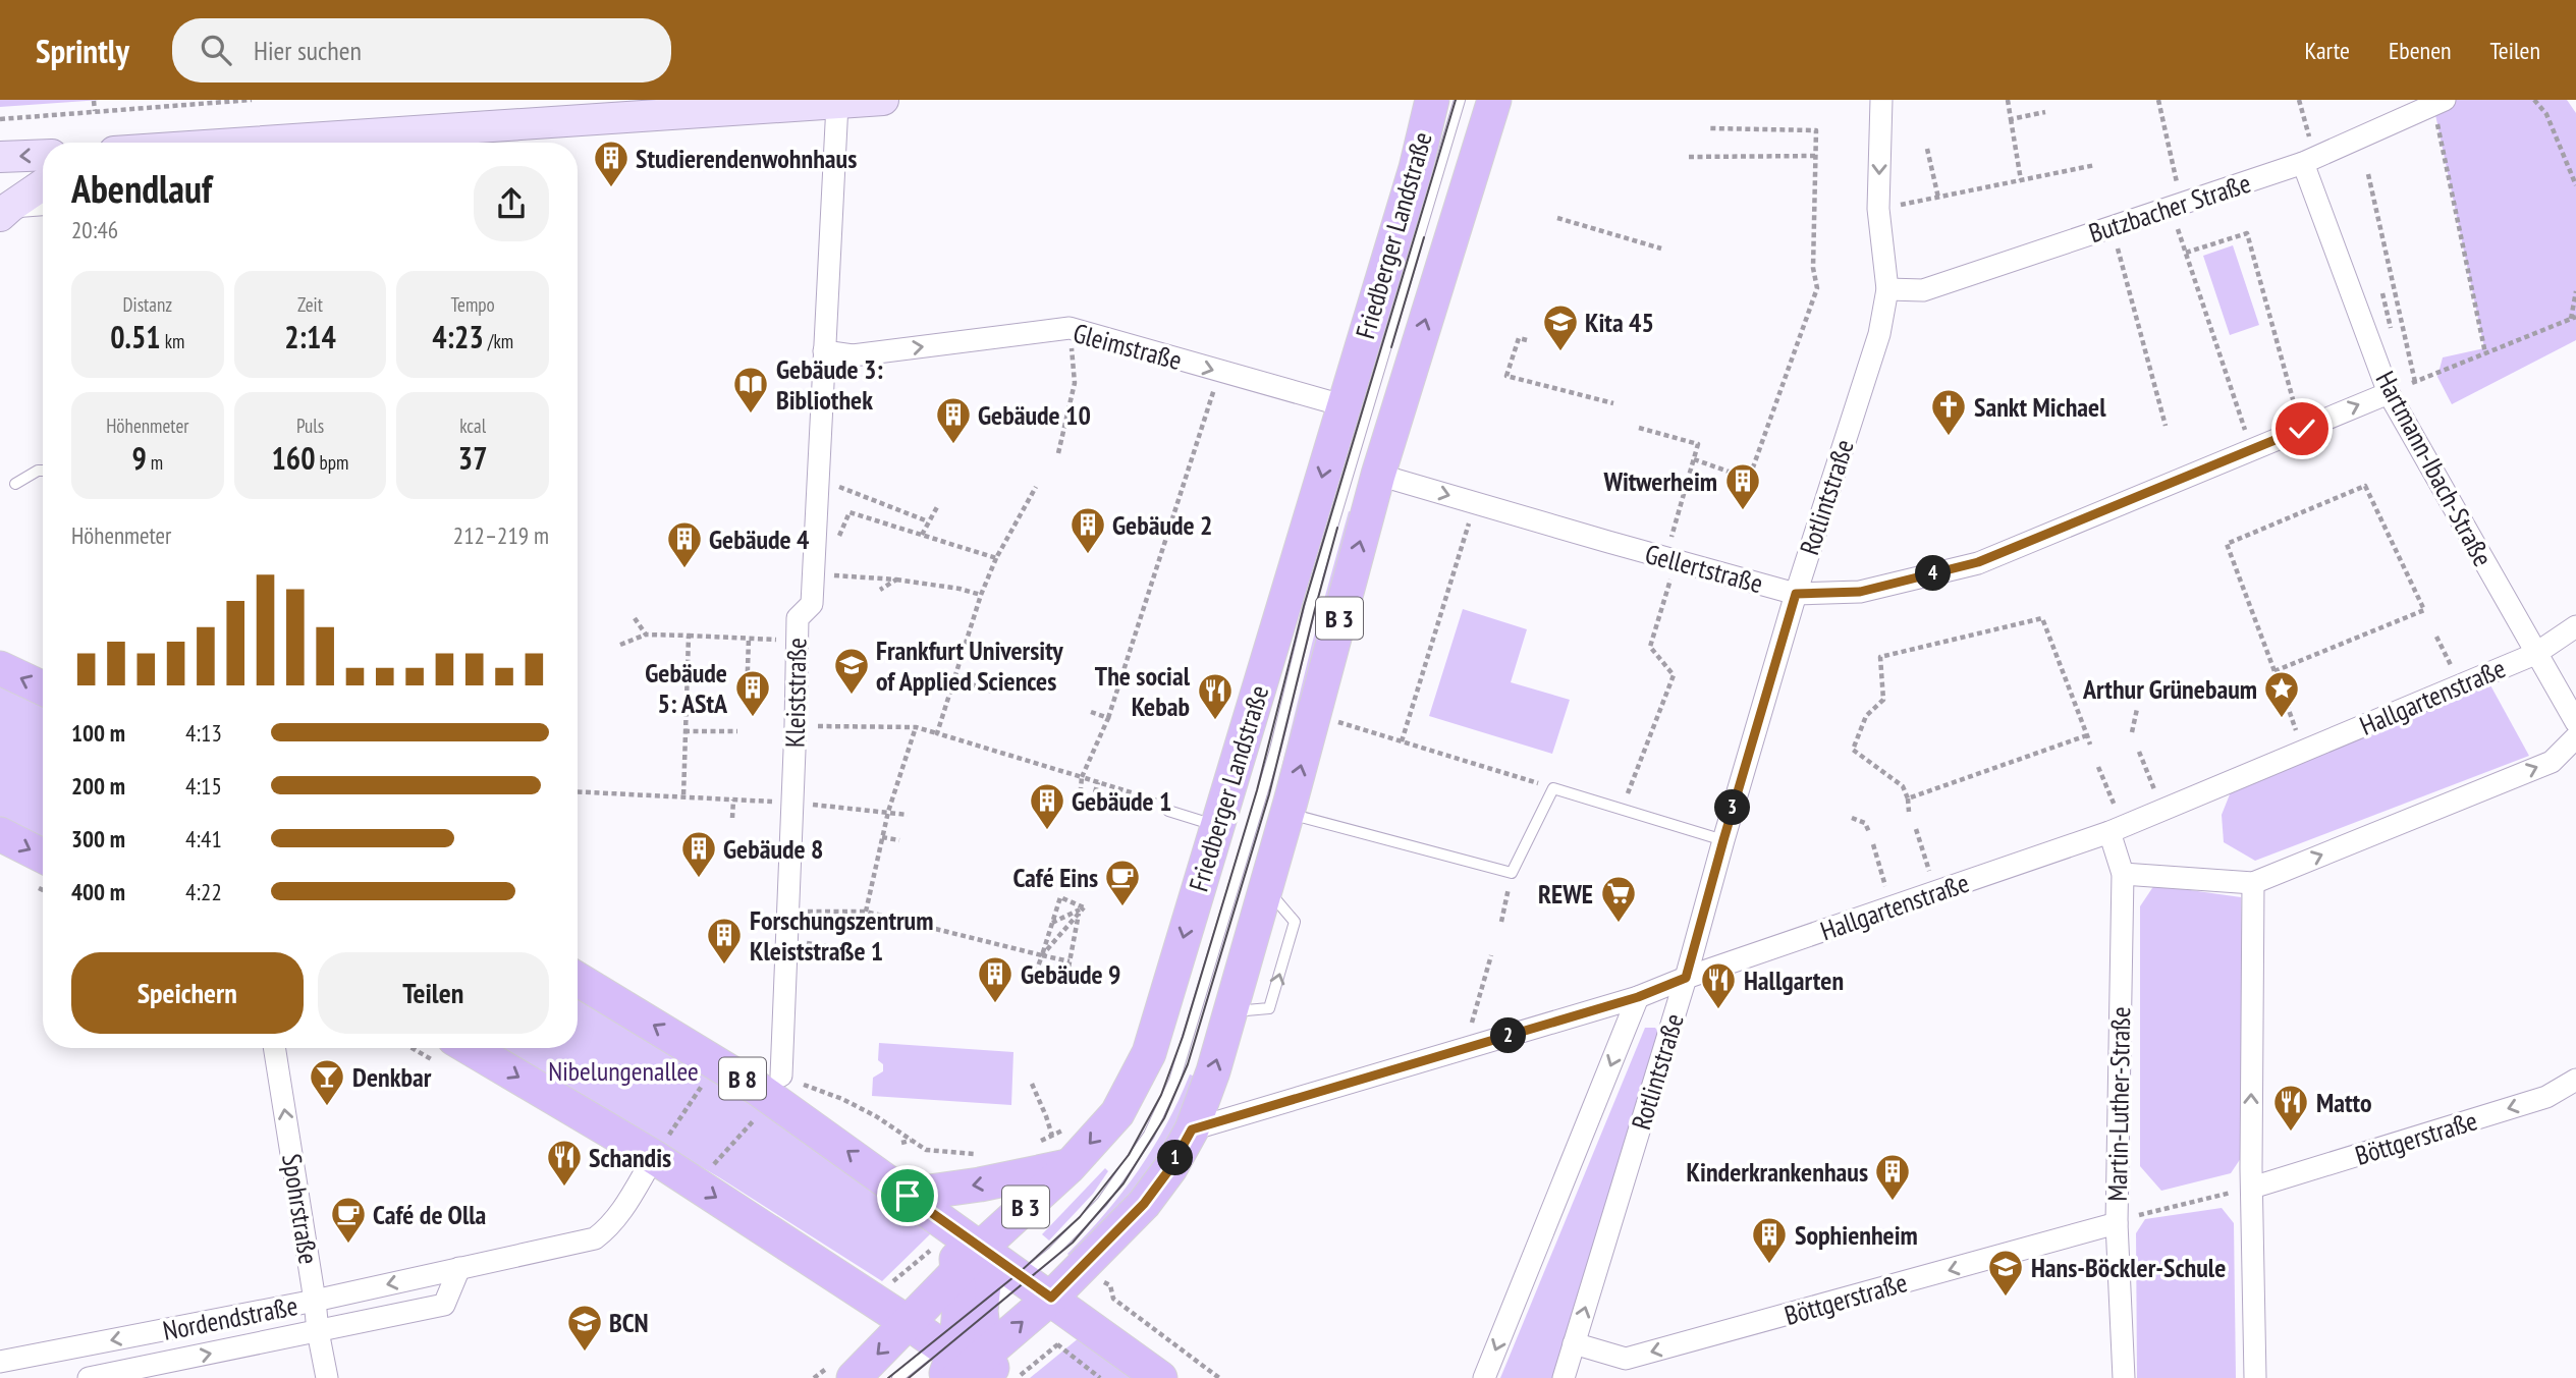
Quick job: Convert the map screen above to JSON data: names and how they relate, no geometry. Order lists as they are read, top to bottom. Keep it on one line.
{"streets":{"main road":["Friedberger Landstraße","B 3","B 8"],"street":["Butzbacher Straße","Gleimstraße","Hartmann-Ibach-Straße","Rotlintstraße","Gellertstraße","Kleiststraße","Hallgartenstraße","Martin-Luther-Straße","Böttgerstraße","Spohrstraße","Nordendstraße"]},"crossings":[["Butzbacher Straße","Hartmann-Ibach-Straße"],["Butzbacher Straße","Rotlintstraße"],["Friedberger Landstraße","Gleimstraße"],["Friedberger Landstraße","Gellertstraße"],["Friedberger Landstraße","Hallgartenstraße"],["Friedberger Landstraße","B 8"],["Gleimstraße","Kleiststraße"],["Hartmann-Ibach-Straße","Gellertstraße"],["Hartmann-Ibach-Straße","Hallgartenstraße"],["Rotlintstraße","Gellertstraße"],["Rotlintstraße","Hallgartenstraße"],["Rotlintstraße","Böttgerstraße"],["Hallgartenstraße","Martin-Luther-Straße"],["Martin-Luther-Straße","Böttgerstraße"],["Spohrstraße","Nordendstraße"]],"one_way":["Gleimstraße","Böttgerstraße","Spohrstraße"],"parks":["Nibelungenallee"],"places":{"building":["Studierendenwohnhaus","Gebäude 10","Witwerheim","Gebäude 2","Gebäude 4","Gebäude 5: AStA","Gebäude 1","Gebäude 8","Forschungszentrum Kleiststraße 1","Gebäude 9","Kinderkrankenhaus","Sophienheim"],"school or university":["Kita 45","Frankfurt University of Applied Sciences","Hans-Böckler-Schule","BCN"],"library":["Gebäude 3: Bibliothek"],"church":["Sankt Michael"],"place":["Arthur Grünebaum"],"restaurant":["The social Kebab","Hallgarten","Matto","Schandis"],"cafe":["Café Eins","Café de Olla"],"supermarket":["REWE"],"bar":["Denkbar"]},"page":{"header":"Sprintly","search":"Hier suchen","nav":["Karte","Ebenen","Teilen"],"heading":["Abendlauf","20:46"],"stats":[["Distanz","0.51 km"],["Zeit","2:14"],["Tempo","4:23 /km"],["Höhenmeter","9 m"],["Puls","160 bpm"],["kcal","37"]],"chart":["Höhenmeter","212–219 m"],"pins":["4","3","2","1"],"list":[{"name":"100 m","note":"4:13"},{"name":"200 m","note":"4:15"},{"name":"300 m","note":"4:41"},{"name":"400 m","note":"4:22"}],"buttons":["Speichern","Teilen"]}}
